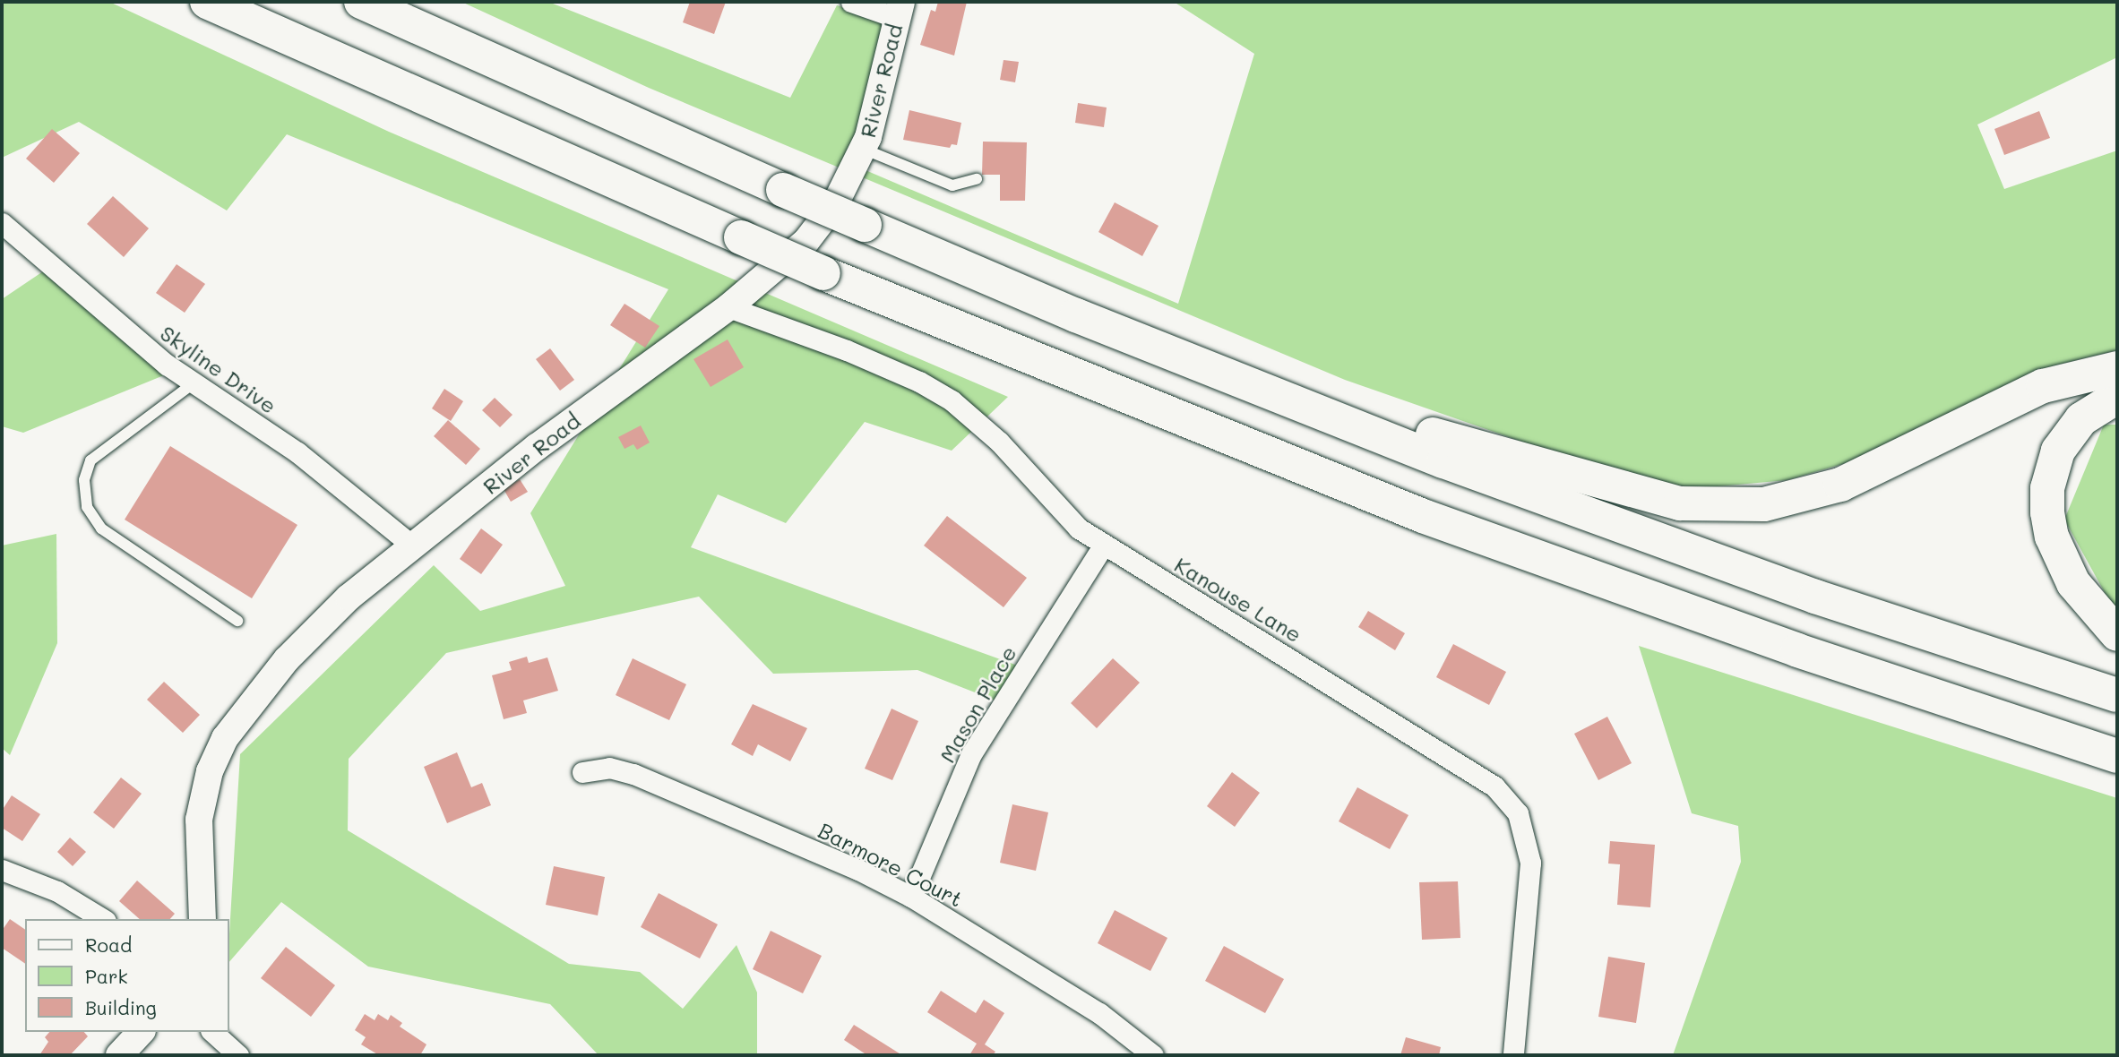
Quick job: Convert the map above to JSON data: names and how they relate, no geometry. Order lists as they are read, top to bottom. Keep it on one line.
{"streets":{"street":["River Road","Skyline Drive","Kanouse Lane","Mason Place","Barmore Court"]},"crossings":[["River Road","Skyline Drive"],["River Road","Kanouse Lane"],["Kanouse Lane","Mason Place"],["Mason Place","Barmore Court"]],"legend":["Road","Park","Building"]}
